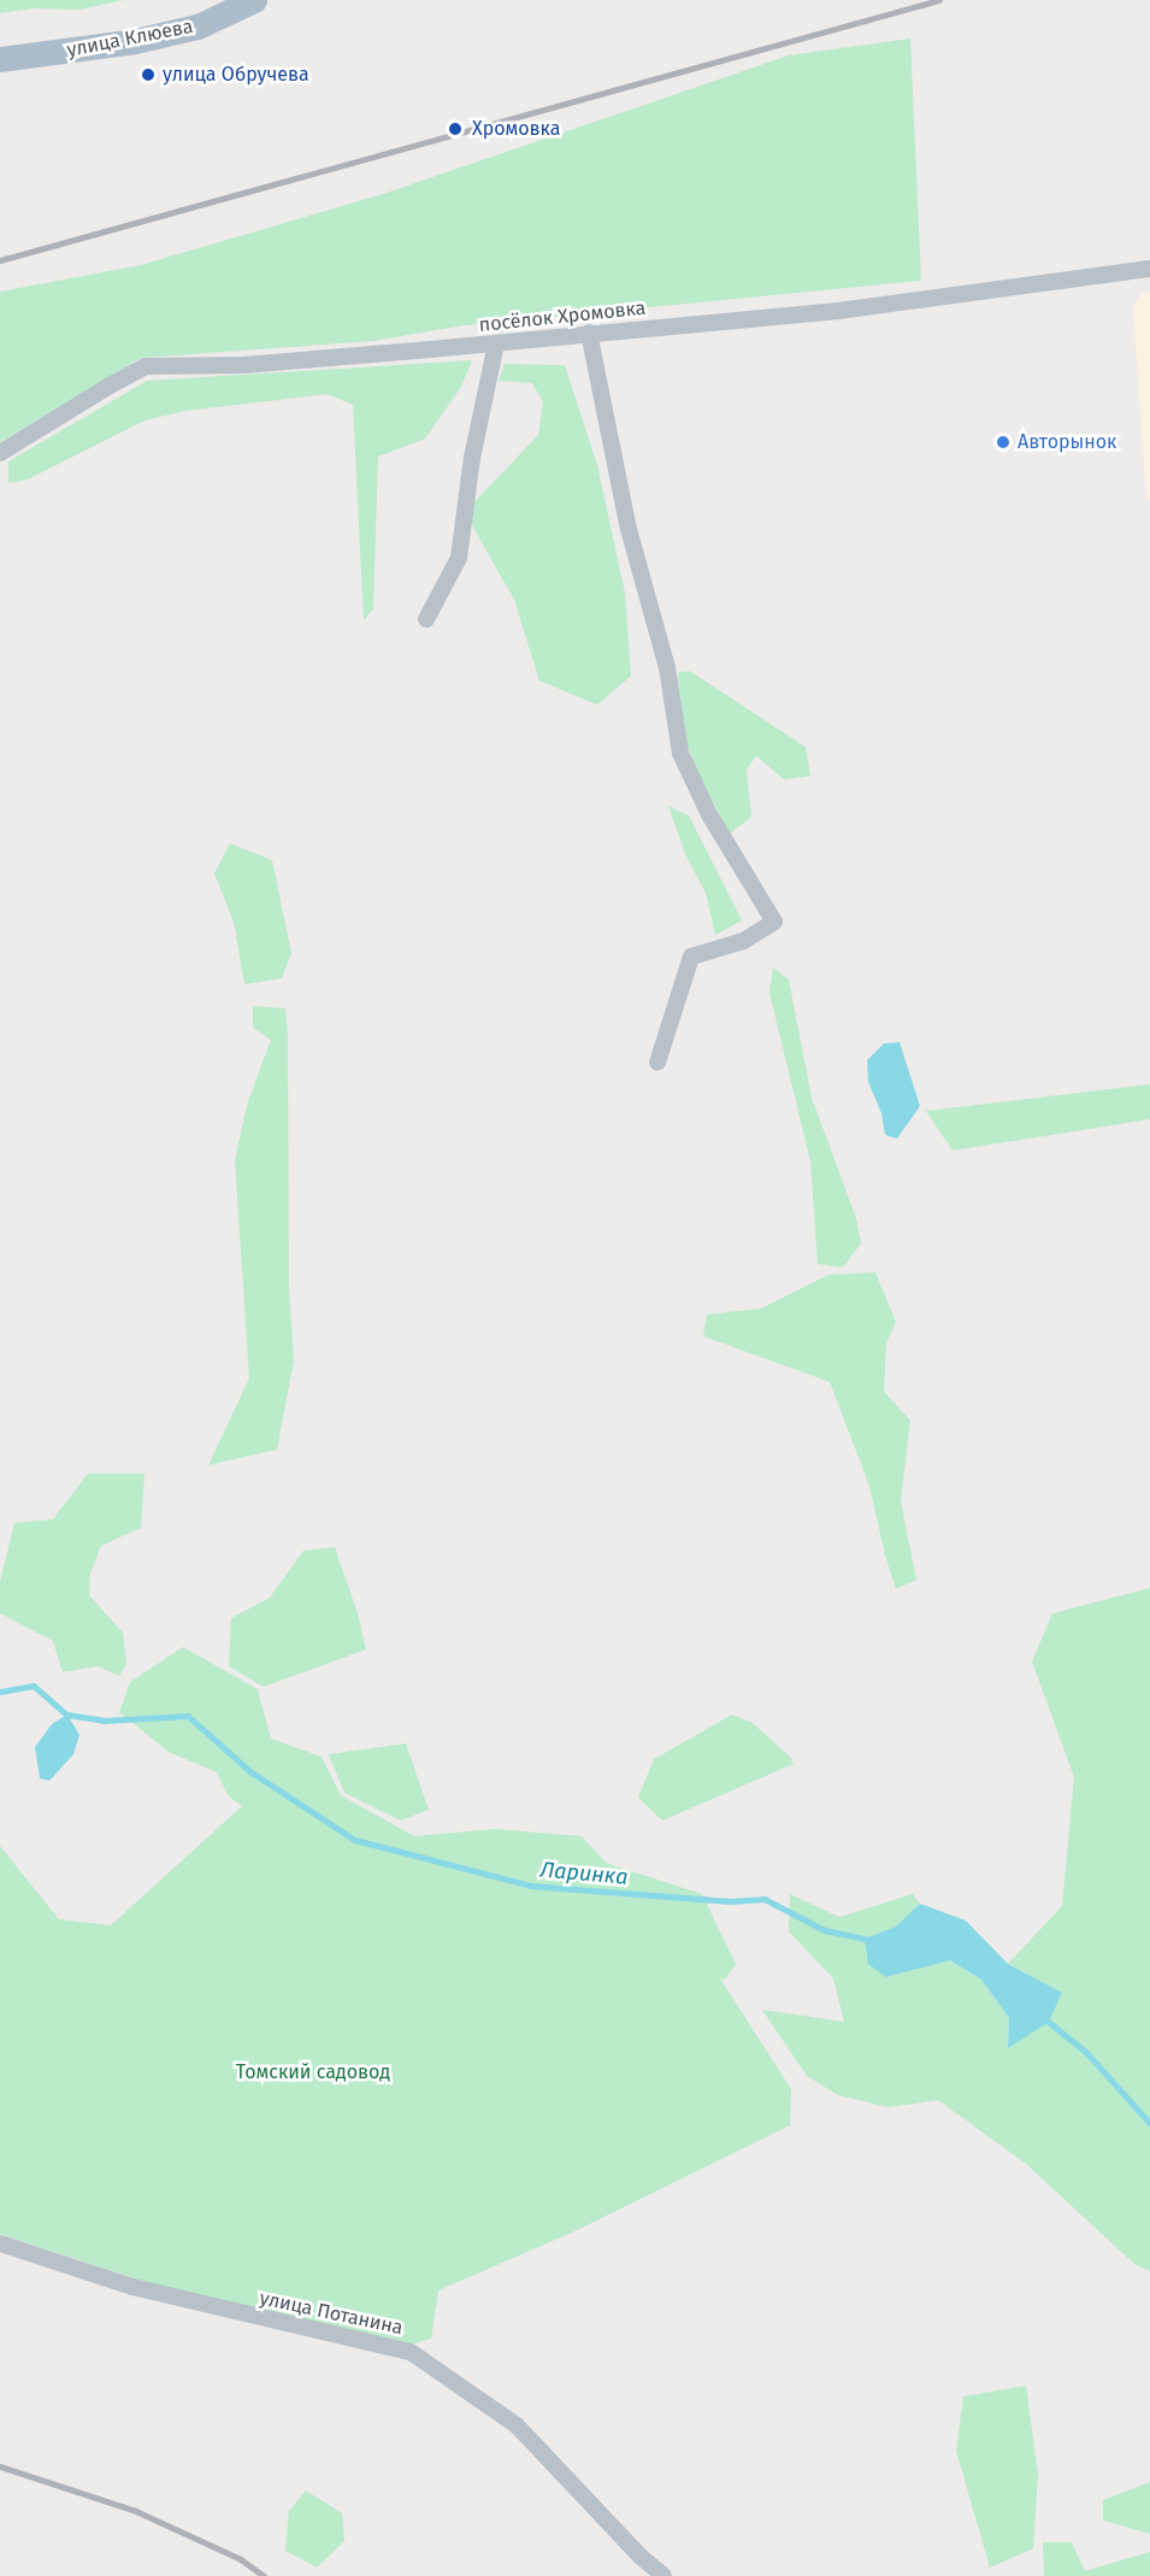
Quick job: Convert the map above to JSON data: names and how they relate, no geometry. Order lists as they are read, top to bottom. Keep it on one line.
{"streets":{"main road":["улица Клюева"],"street":["посёлок Хромовка","улица Потанина"]},"water":["Ларинка"],"parks":["Томский садовод"],"places":["улица Обручева","Хромовка","Авторынок"]}
